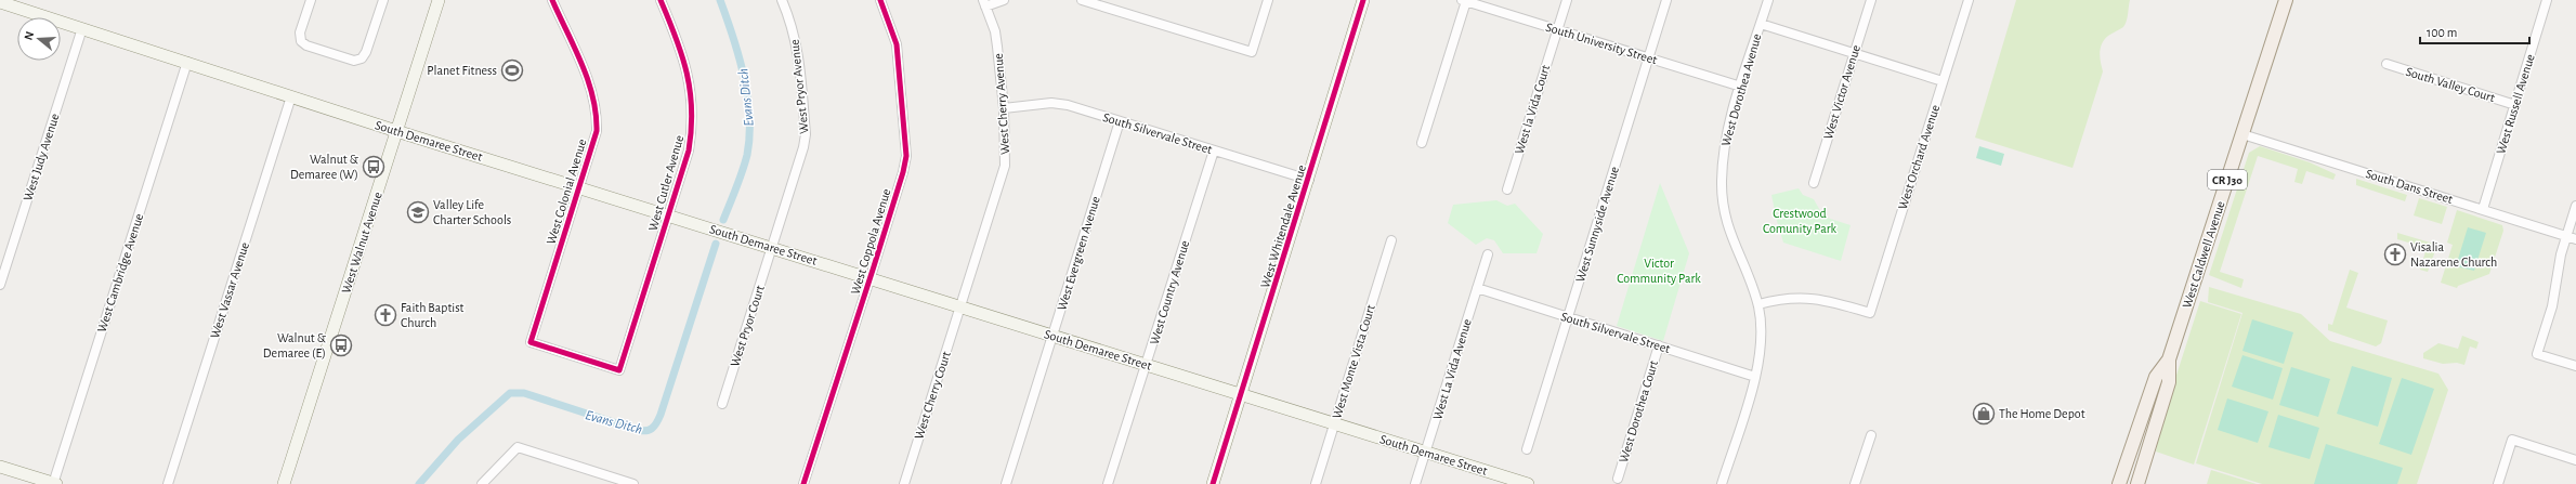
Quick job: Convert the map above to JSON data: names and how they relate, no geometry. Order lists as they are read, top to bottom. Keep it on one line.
{"streets":{"main road":["South Demaree Street","CR J30","West Whitendale Avenue","West Walnut Avenue","West Caldwell Avenue"],"street":["South University Street","South Valley Court","West Pryor Avenue","West Dorothea Avenue","West Victor Avenue","West Cherry Avenue","West Russell Avenue","West la Vida Court","South Silvervale Street","West Judy Avenue","West Orchard Avenue","West Cutler Avenue","South Dans Street","West Colonial Avenue","West Sunnyside Avenue","West Coppola Avenue","West Evergreen Avenue","West Cambridge Avenue","West Vassar Avenue","West Country Avenue","West Pryor Court","West Monte Vista Court","West La Vida Avenue","West Cherry Court","West Dorothea Court"]},"crossings":[["South University Street","West Dorothea Avenue"],["South University Street","West la Vida Court"],["South University Street","West Sunnyside Avenue"],["South Valley Court","West Russell Avenue"],["West Pryor Avenue","South Demaree Street"],["West Pryor Avenue","West Pryor Court"],["West Dorothea Avenue","West Orchard Avenue"],["West Cherry Avenue","South Silvervale Street"],["West Cherry Avenue","South Demaree Street"],["West Cherry Avenue","West Cherry Court"],["West Russell Avenue","South Dans Street"],["South Silvervale Street","West Sunnyside Avenue"],["South Silvervale Street","West Whitendale Avenue"],["South Silvervale Street","West Evergreen Avenue"],["South Silvervale Street","West Country Avenue"],["South Silvervale Street","West La Vida Avenue"],["South Silvervale Street","West Dorothea Court"],["South Demaree Street","West Judy Avenue"],["South Demaree Street","West Cutler Avenue"],["South Demaree Street","West Colonial Avenue"],["South Demaree Street","West Whitendale Avenue"],["South Demaree Street","West Coppola Avenue"],["South Demaree Street","West Walnut Avenue"],["South Demaree Street","West Evergreen Avenue"],["South Demaree Street","West Cambridge Avenue"],["South Demaree Street","West Vassar Avenue"],["South Demaree Street","West Country Avenue"],["South Demaree Street","West Pryor Court"],["South Demaree Street","West Monte Vista Court"],["South Demaree Street","West La Vida Avenue"],["South Demaree Street","West Cherry Court"],["West Cutler Avenue","West Colonial Avenue"],["South Dans Street","West Caldwell Avenue"]],"water":["Evans Ditch"],"parks":["Crestwood Comunity Park","Victor Community Park"],"places":{"sports":["Planet Fitness"],"bus stop":["Walnut & Demaree (W)","Walnut & Demaree (E)"],"school or university":["Valley Life Charter Schools"],"church":["Visalia Nazarene Church","Faith Baptist Church"],"shop":["The Home Depot"]},"scale_bar":"100 m","north":"left"}
